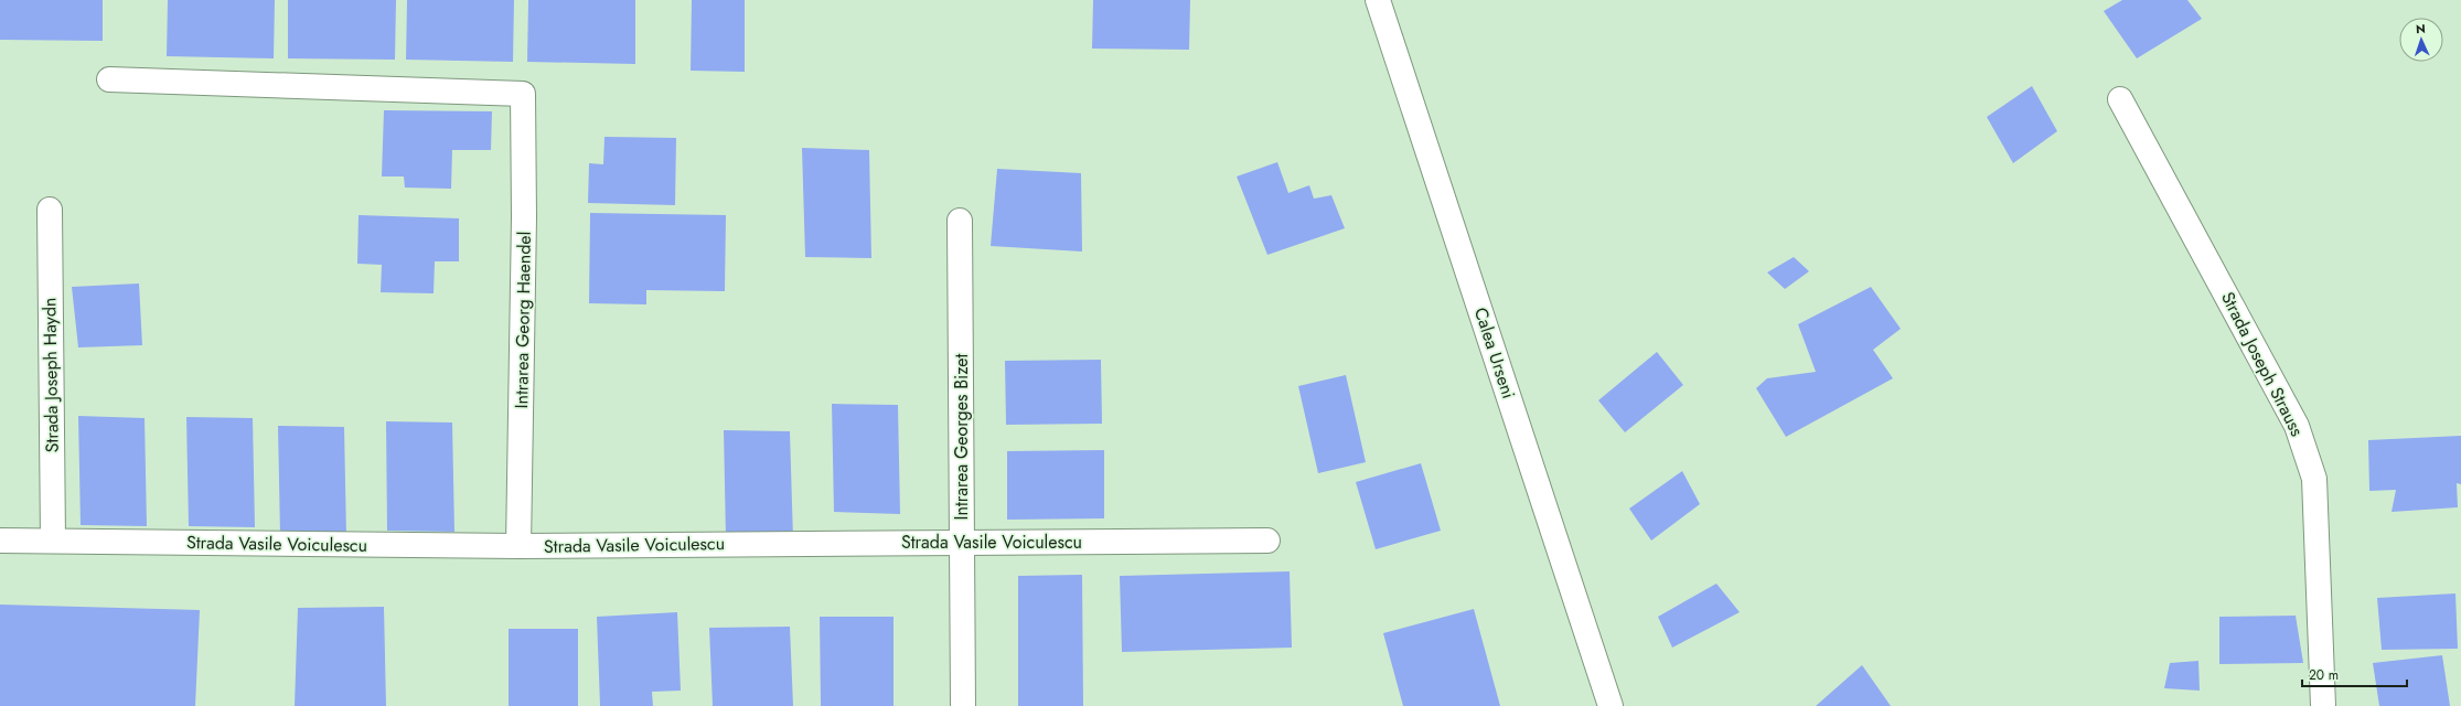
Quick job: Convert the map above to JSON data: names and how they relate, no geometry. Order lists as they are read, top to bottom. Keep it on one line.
{"streets":{"street":["Intrarea Georg Haendel","Calea Urseni","Strada Joseph Strauss","Strada Joseph Haydn","Intrarea Georges Bizet","Strada Vasile Voiculescu"]},"crossings":[["Intrarea Georg Haendel","Strada Vasile Voiculescu"],["Strada Joseph Haydn","Strada Vasile Voiculescu"],["Intrarea Georges Bizet","Strada Vasile Voiculescu"]],"scale_bar":"20 m","north":"top"}
